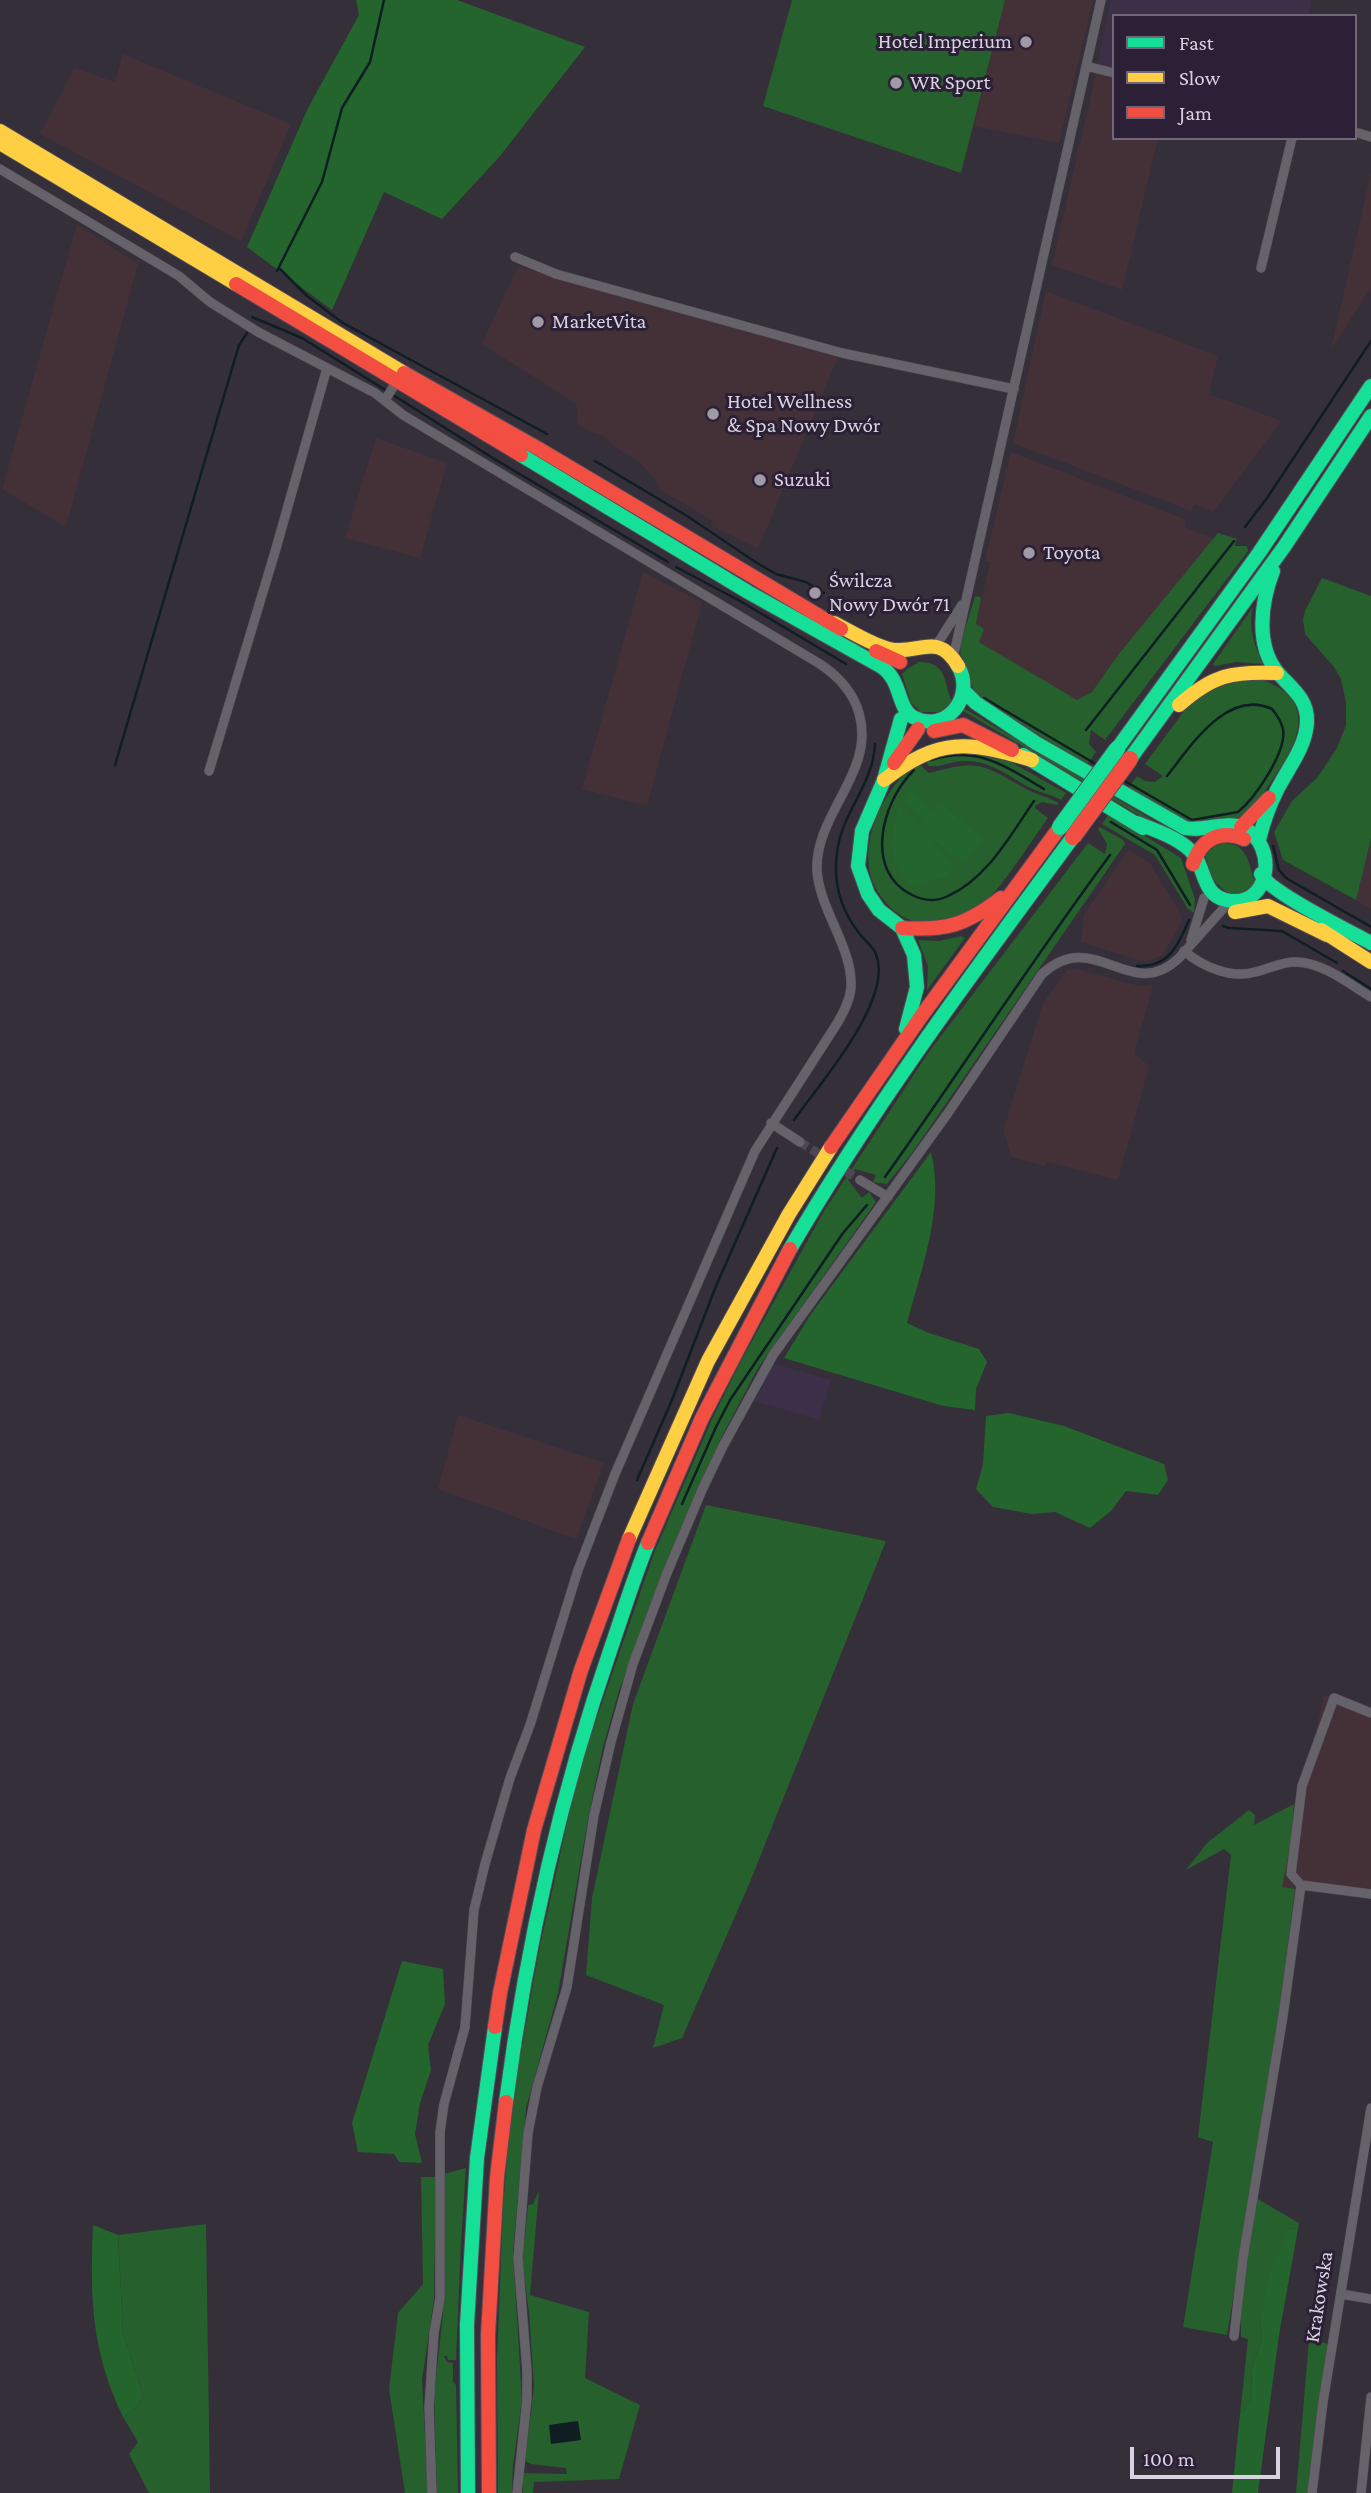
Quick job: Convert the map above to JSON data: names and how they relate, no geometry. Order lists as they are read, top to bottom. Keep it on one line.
{"streets":{"street":["Krakowska"]},"places":["Hotel Imperium","WR Sport","MarketVita","Hotel Wellness & Spa Nowy Dwór","Suzuki","Toyota","Świlcza Nowy Dwór 71"],"legend":["Fast","Slow","Jam"],"scale_bar":"100 m"}
